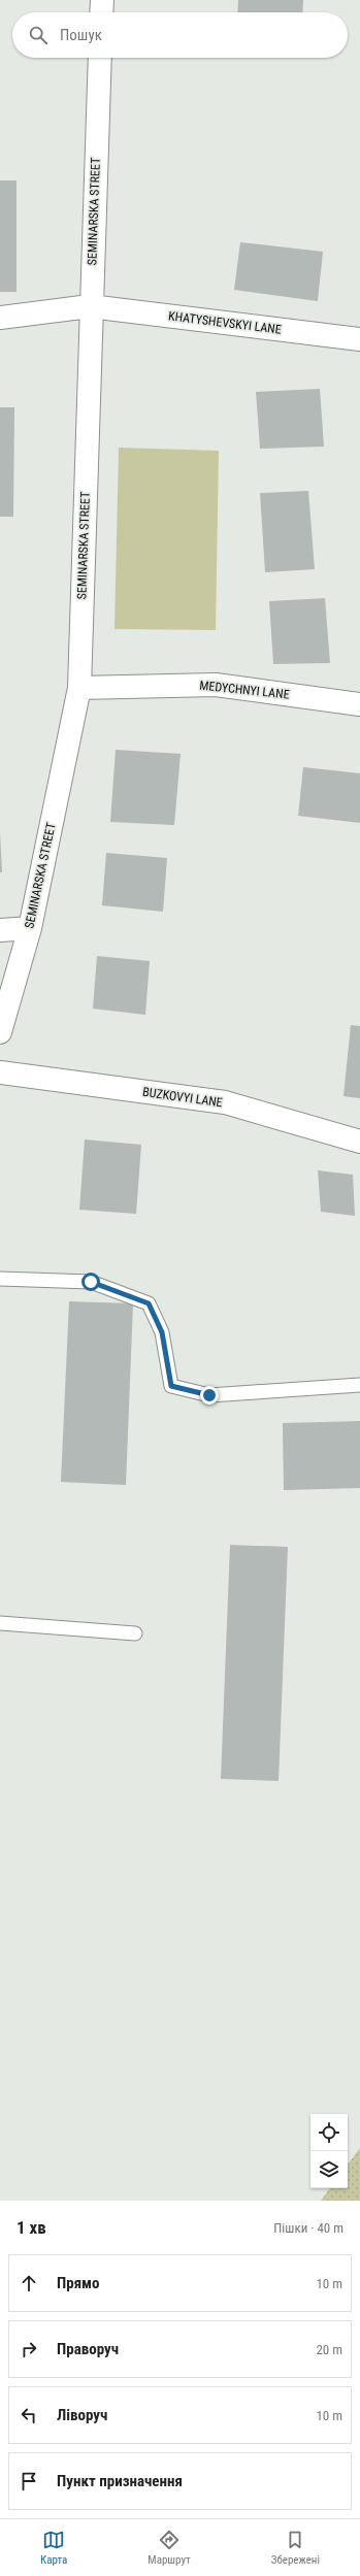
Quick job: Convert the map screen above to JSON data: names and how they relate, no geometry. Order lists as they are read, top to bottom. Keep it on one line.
{"streets":{"street":["SEMINARSKA STREET","KHATYSHEVSKYI LANE","MEDYCHNYI LANE","BUZKOVYI LANE"]},"crossings":[["SEMINARSKA STREET","KHATYSHEVSKYI LANE"],["SEMINARSKA STREET","MEDYCHNYI LANE"]],"page":{"search":"Пошук","heading":["1 хв","Пішки · 40 m"],"list":[["Прямо","10 m"],["Праворуч","20 m"],["Ліворуч","10 m"],"Пункт призначення"],"nav":["Карта","Маршрут","Збережені"]}}
